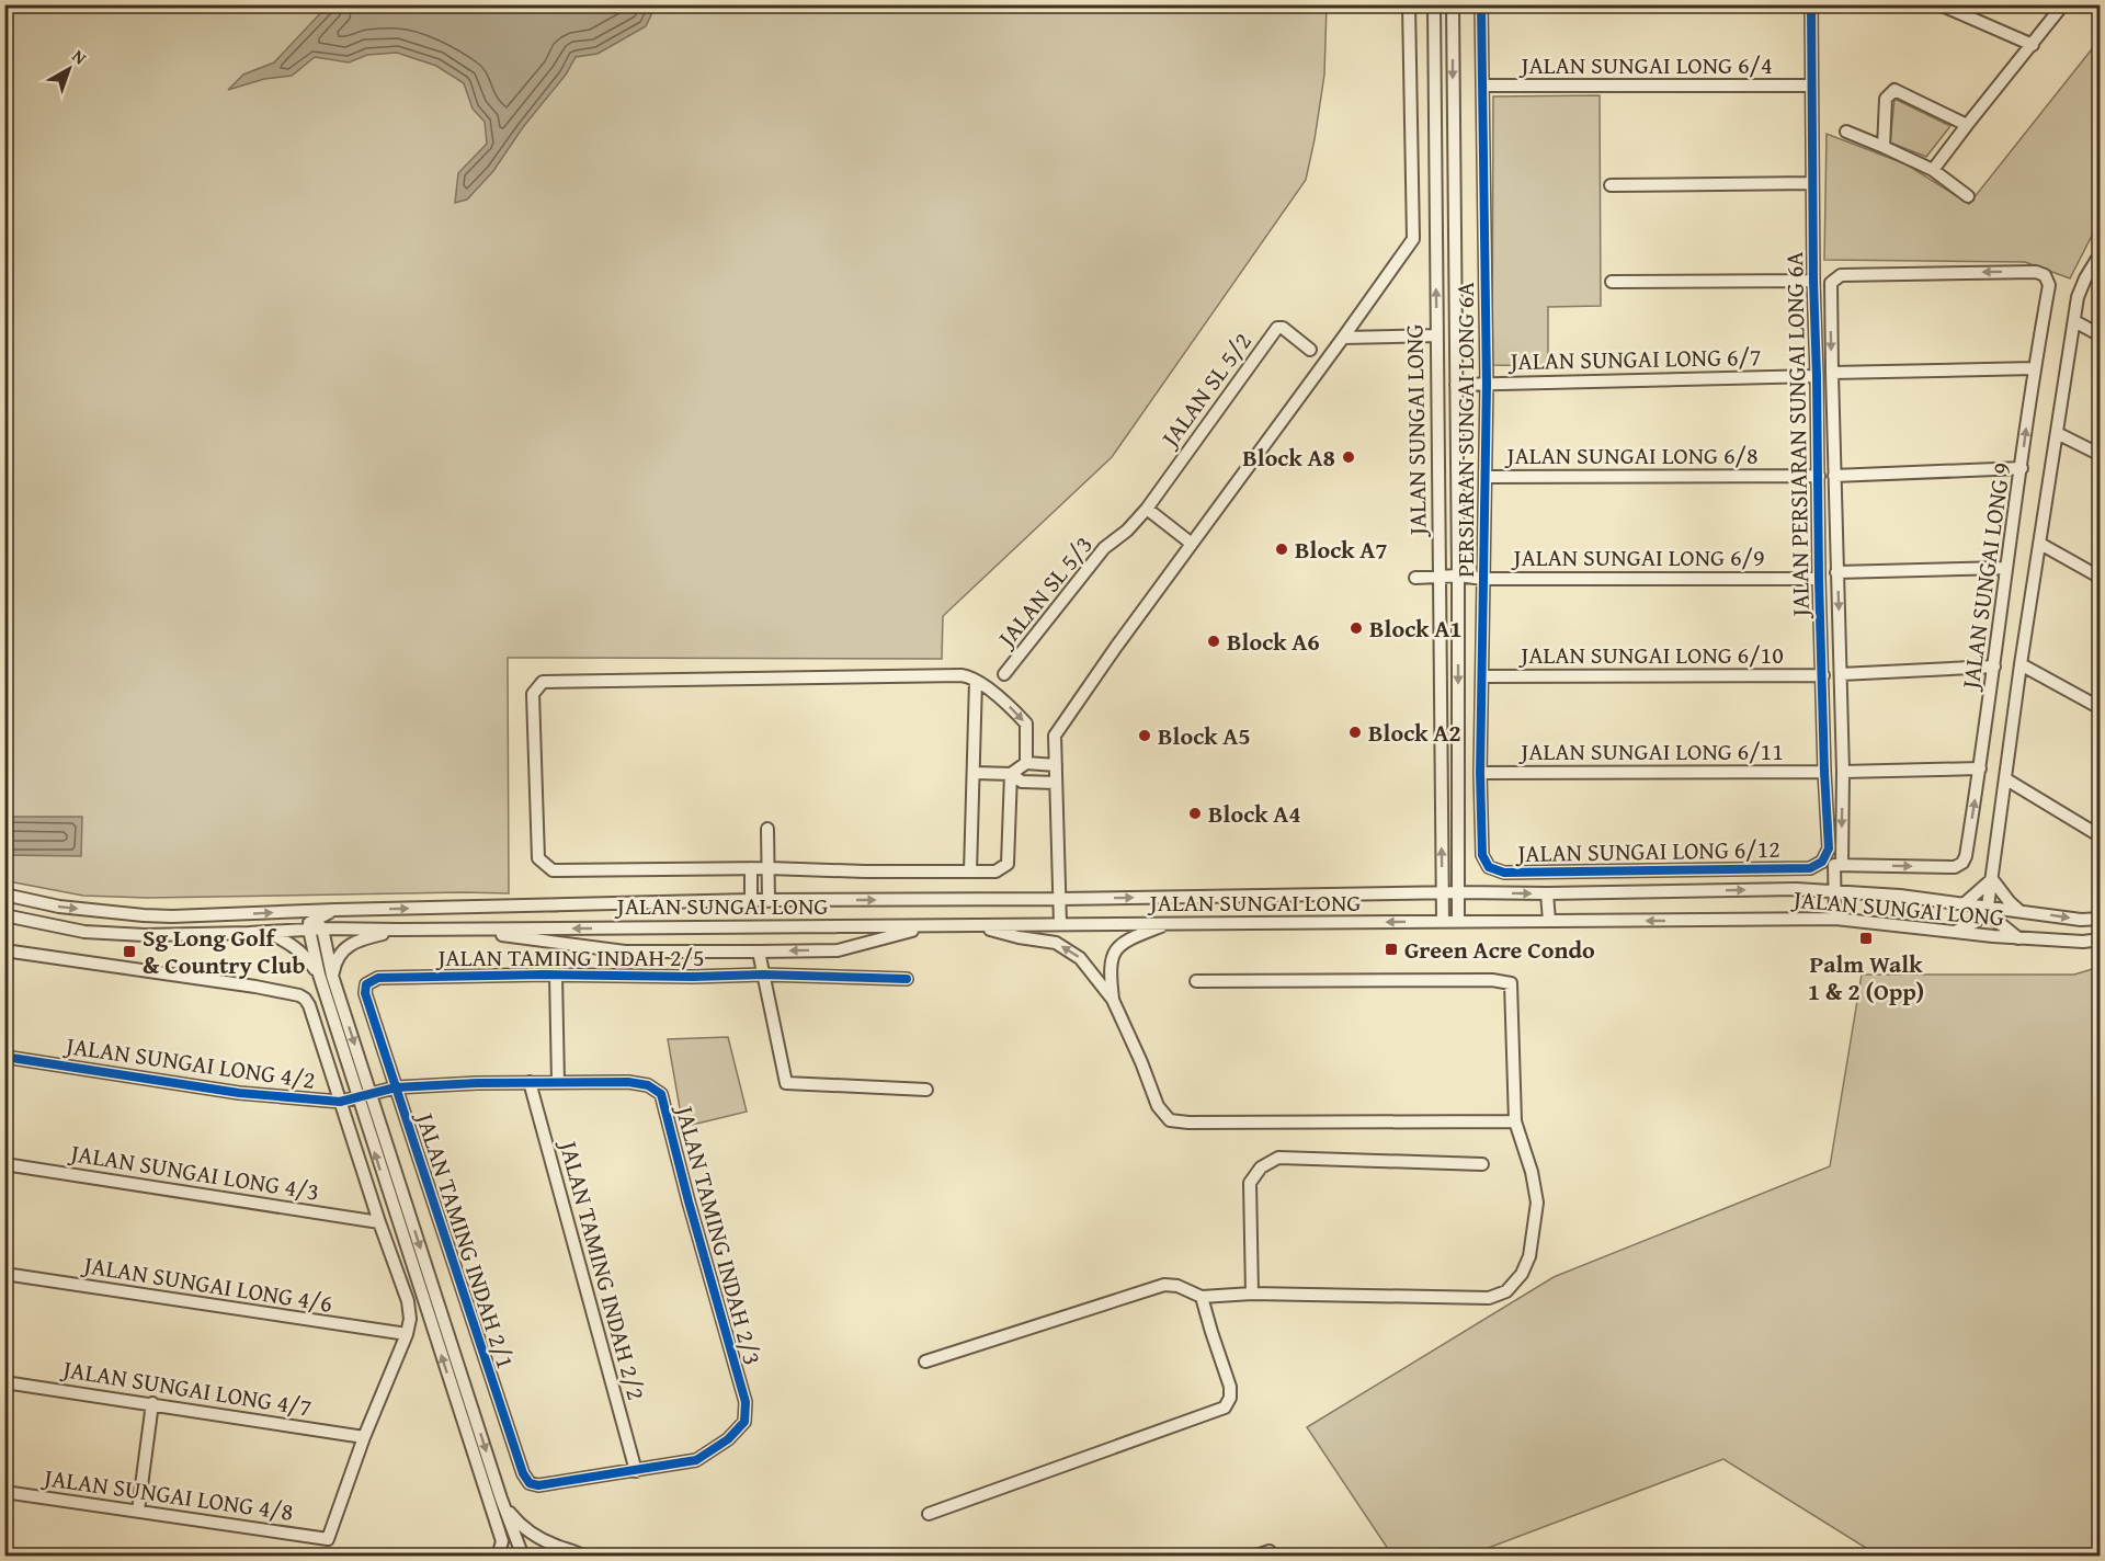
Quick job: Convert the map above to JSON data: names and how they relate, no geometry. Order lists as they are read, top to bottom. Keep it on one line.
{"streets":{"street":["JALAN SUNGAI LONG 6/4","JALAN SUNGAI LONG 6/7","JALAN SL 5/2","JALAN SUNGAI LONG","PERSIARAN SUNGAI LONG 6A","JALAN PERSIARAN SUNGAI LONG 6A","JALAN SUNGAI LONG 6/8","JALAN SUNGAI LONG 6/9","JALAN SUNGAI LONG 9","JALAN SL 5/3","JALAN SUNGAI LONG 6/10","JALAN SUNGAI LONG 6/11","JALAN SUNGAI LONG 6/12","JALAN TAMING INDAH 2/5","JALAN SUNGAI LONG 4/2","JALAN SUNGAI LONG 4/3","JALAN TAMING INDAH 2/3","JALAN TAMING INDAH 2/1","JALAN TAMING INDAH 2/2","JALAN SUNGAI LONG 4/6","JALAN SUNGAI LONG 4/7","JALAN SUNGAI LONG 4/8"]},"crossings":[["JALAN SUNGAI LONG 6/4","PERSIARAN SUNGAI LONG 6A"],["JALAN SUNGAI LONG 6/4","JALAN PERSIARAN SUNGAI LONG 6A"],["JALAN SUNGAI LONG 6/7","JALAN SUNGAI LONG"],["JALAN SUNGAI LONG 6/7","PERSIARAN SUNGAI LONG 6A"],["JALAN SUNGAI LONG 6/7","JALAN PERSIARAN SUNGAI LONG 6A"],["JALAN SL 5/2","JALAN SL 5/3"],["JALAN SUNGAI LONG","JALAN SUNGAI LONG 6/9"],["PERSIARAN SUNGAI LONG 6A","JALAN SUNGAI LONG 6/8"],["PERSIARAN SUNGAI LONG 6A","JALAN SUNGAI LONG 6/9"],["PERSIARAN SUNGAI LONG 6A","JALAN SUNGAI LONG 6/10"],["PERSIARAN SUNGAI LONG 6A","JALAN SUNGAI LONG 6/11"],["PERSIARAN SUNGAI LONG 6A","JALAN SUNGAI LONG 6/12"],["JALAN PERSIARAN SUNGAI LONG 6A","JALAN SUNGAI LONG 6/8"],["JALAN PERSIARAN SUNGAI LONG 6A","JALAN SUNGAI LONG 6/9"],["JALAN PERSIARAN SUNGAI LONG 6A","JALAN SUNGAI LONG 6/10"],["JALAN PERSIARAN SUNGAI LONG 6A","JALAN SUNGAI LONG 6/11"],["JALAN PERSIARAN SUNGAI LONG 6A","JALAN SUNGAI LONG 6/12"],["JALAN TAMING INDAH 2/5","JALAN TAMING INDAH 2/1"],["JALAN SUNGAI LONG 4/2","JALAN TAMING INDAH 2/3"],["JALAN SUNGAI LONG 4/2","JALAN TAMING INDAH 2/1"],["JALAN SUNGAI LONG 4/2","JALAN TAMING INDAH 2/2"],["JALAN TAMING INDAH 2/3","JALAN TAMING INDAH 2/1"],["JALAN TAMING INDAH 2/3","JALAN TAMING INDAH 2/2"],["JALAN TAMING INDAH 2/1","JALAN TAMING INDAH 2/2"],["JALAN SUNGAI LONG 4/7","JALAN SUNGAI LONG 4/8"]],"places":{"other":["Block A8","Block A7","Block A1","Block A6","Block A2","Block A5","Block A4"],"transit":["Palm Walk 1 & 2 (Opp)","Green Acre Condo","Sg Long Golf & Country Club"]},"north":"top right"}
